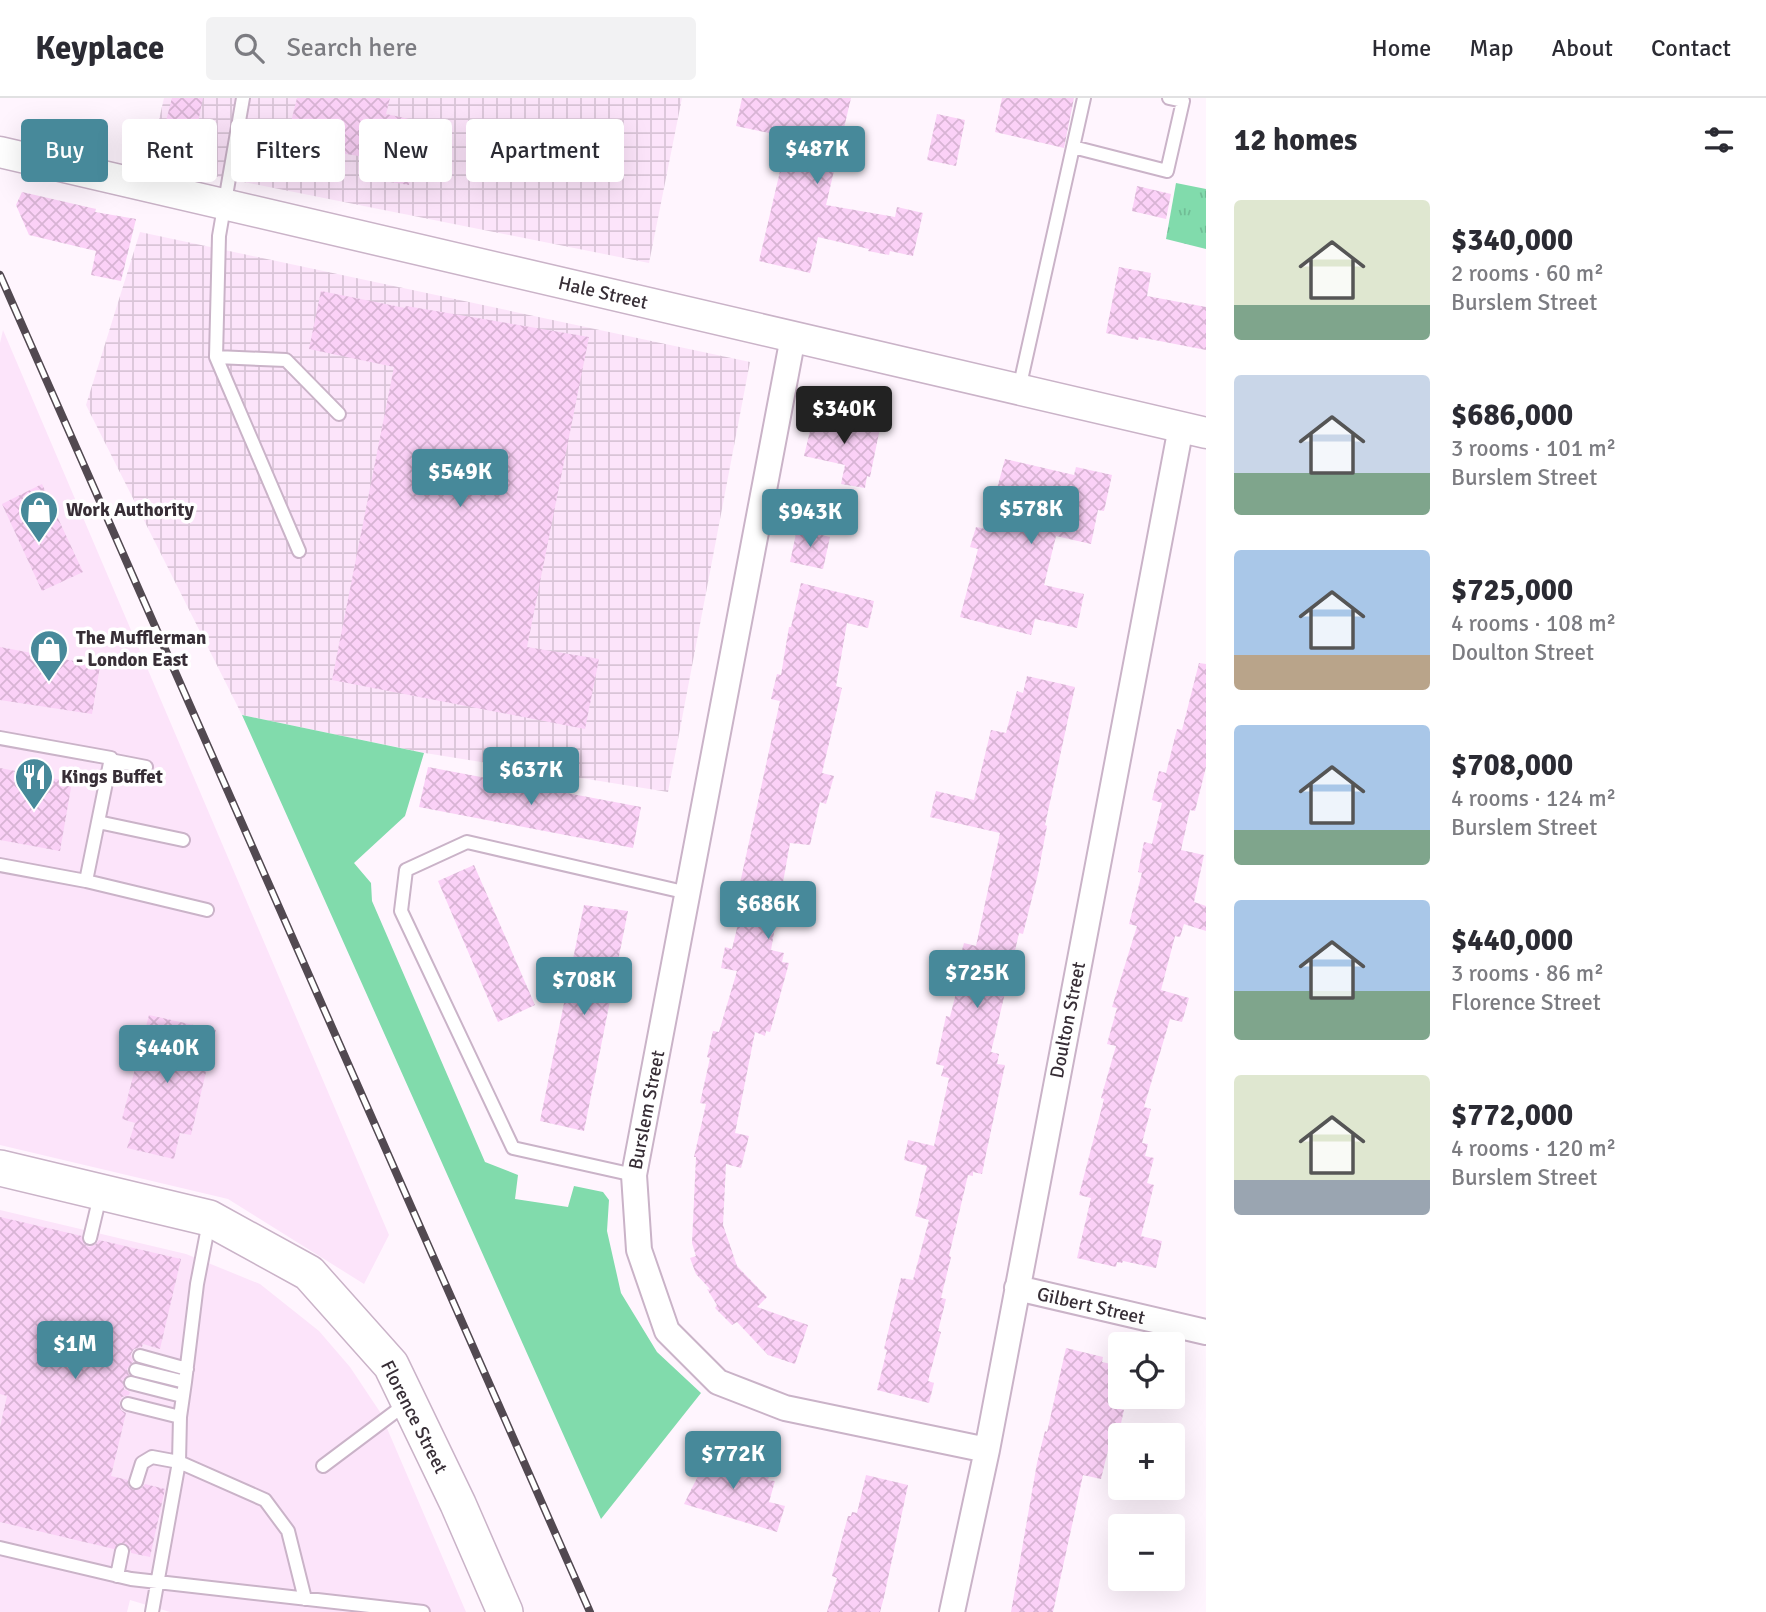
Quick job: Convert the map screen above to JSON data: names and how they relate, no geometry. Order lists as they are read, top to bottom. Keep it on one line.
{"streets":{"main road":["Florence Street"],"street":["Hale Street","Doulton Street","Burslem Street","Gilbert Street"]},"crossings":[["Hale Street","Doulton Street"],["Hale Street","Burslem Street"],["Doulton Street","Burslem Street"],["Doulton Street","Gilbert Street"]],"places":{"shop":["Work Authority","The Mufflerman - London East"],"restaurant":["Kings Buffet"]},"page":{"header":"Keyplace","search":"Search here","nav":["Home","Map","About","Contact"],"heading":"12 homes","chip":["Buy","Rent","Filters","New","Apartment"],"price":["$487K","$340K","$549K","$578K","$943K","$637K","$686K","$725K","$708K","$440K","$1M","$772K"],"list":[{"name":"$340,000","note":"2 rooms · 60 m² · Burslem Street"},{"name":"$686,000","note":"3 rooms · 101 m² · Burslem Street"},{"name":"$725,000","note":"4 rooms · 108 m² · Doulton Street"},{"name":"$708,000","note":"4 rooms · 124 m² · Burslem Street"},{"name":"$440,000","note":"3 rooms · 86 m² · Florence Street"},{"name":"$772,000","note":"4 rooms · 120 m² · Burslem Street"}],"map_buttons":["+","−"]}}
